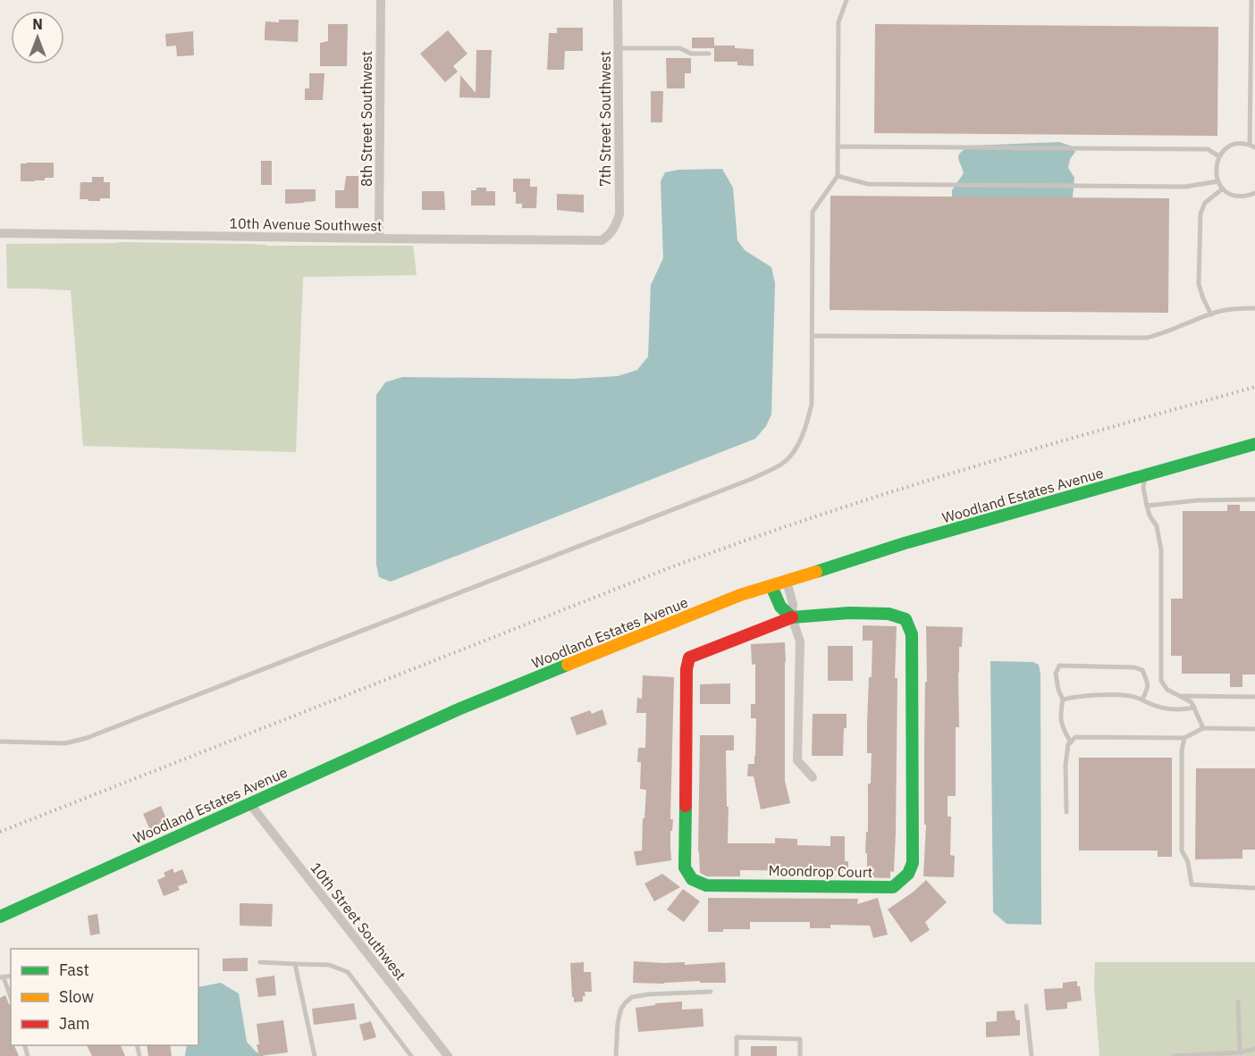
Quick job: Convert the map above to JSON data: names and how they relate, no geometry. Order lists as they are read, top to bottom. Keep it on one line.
{"streets":{"street":["8th Street Southwest","7th Street Southwest","10th Avenue Southwest","Woodland Estates Avenue","Moondrop Court","10th Street Southwest"]},"crossings":[["8th Street Southwest","10th Avenue Southwest"],["7th Street Southwest","10th Avenue Southwest"],["Woodland Estates Avenue","10th Street Southwest"]],"legend":["Fast","Slow","Jam"],"north":"top"}
